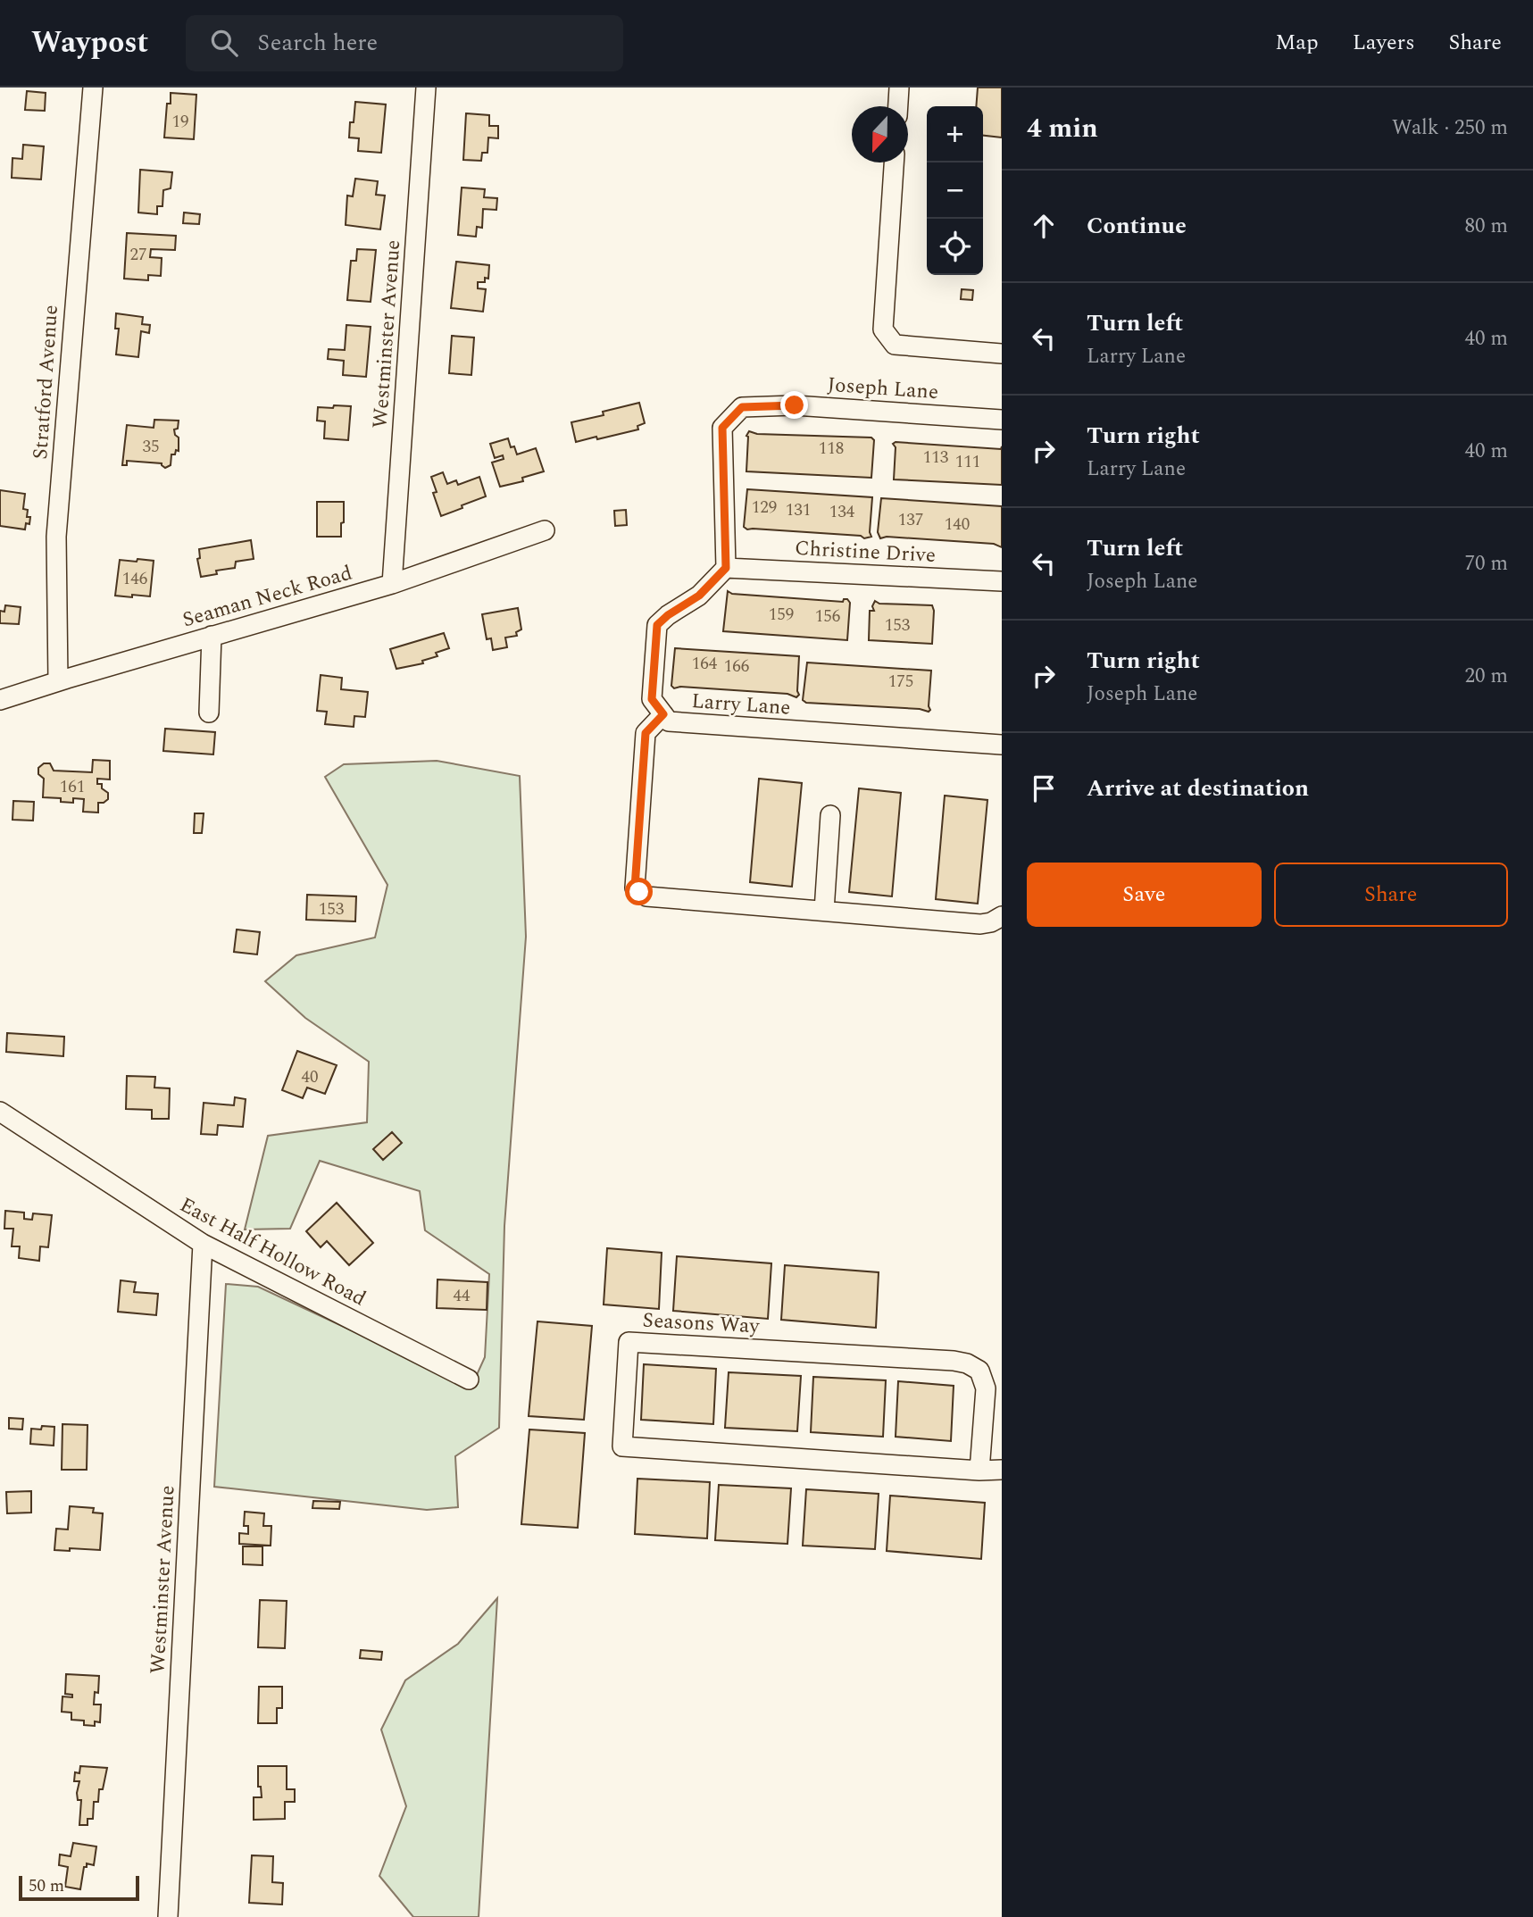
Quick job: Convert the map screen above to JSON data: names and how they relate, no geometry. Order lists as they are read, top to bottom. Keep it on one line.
{"streets":{"street":["Westminster Avenue","Stratford Avenue","Joseph Lane","Christine Drive","Seaman Neck Road","Larry Lane","East Half Hollow Road","Seasons Way"]},"crossings":[["Westminster Avenue","Seaman Neck Road"],["Westminster Avenue","East Half Hollow Road"],["Stratford Avenue","Seaman Neck Road"],["Joseph Lane","Christine Drive"],["Joseph Lane","Larry Lane"],["Christine Drive","Larry Lane"]],"house_numbers":["19","27","35","118","113","111","129","131","134","137","140","146","159","156","153","164","166","175","161","153","40","44"],"scale_bar":"50 m","north":"bottom","page":{"header":"Waypost","search":"Search here","nav":["Map","Layers","Share"],"heading":["4 min","Walk · 250 m"],"map_buttons":["+","−"],"list":[["Continue","80 m"],["Turn left","Larry Lane","40 m"],["Turn right","Larry Lane","40 m"],["Turn left","Joseph Lane","70 m"],["Turn right","Joseph Lane","20 m"],"Arrive at destination"],"buttons":["Save","Share"],"scale":"50 m"}}
